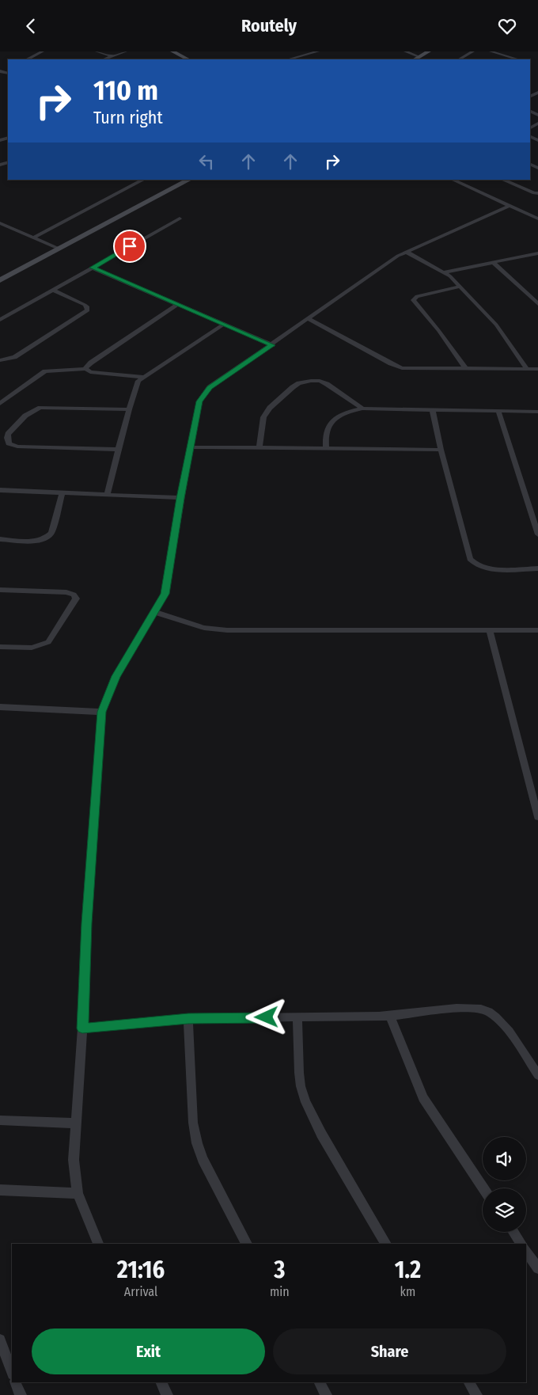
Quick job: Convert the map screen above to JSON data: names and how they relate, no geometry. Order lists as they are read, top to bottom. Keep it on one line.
{"page":{"header":"Routely","turn":["110 m","Turn right"],"eta":["21:16","Arrival","3","min","1.2","km"],"buttons":["Exit","Share"]}}
